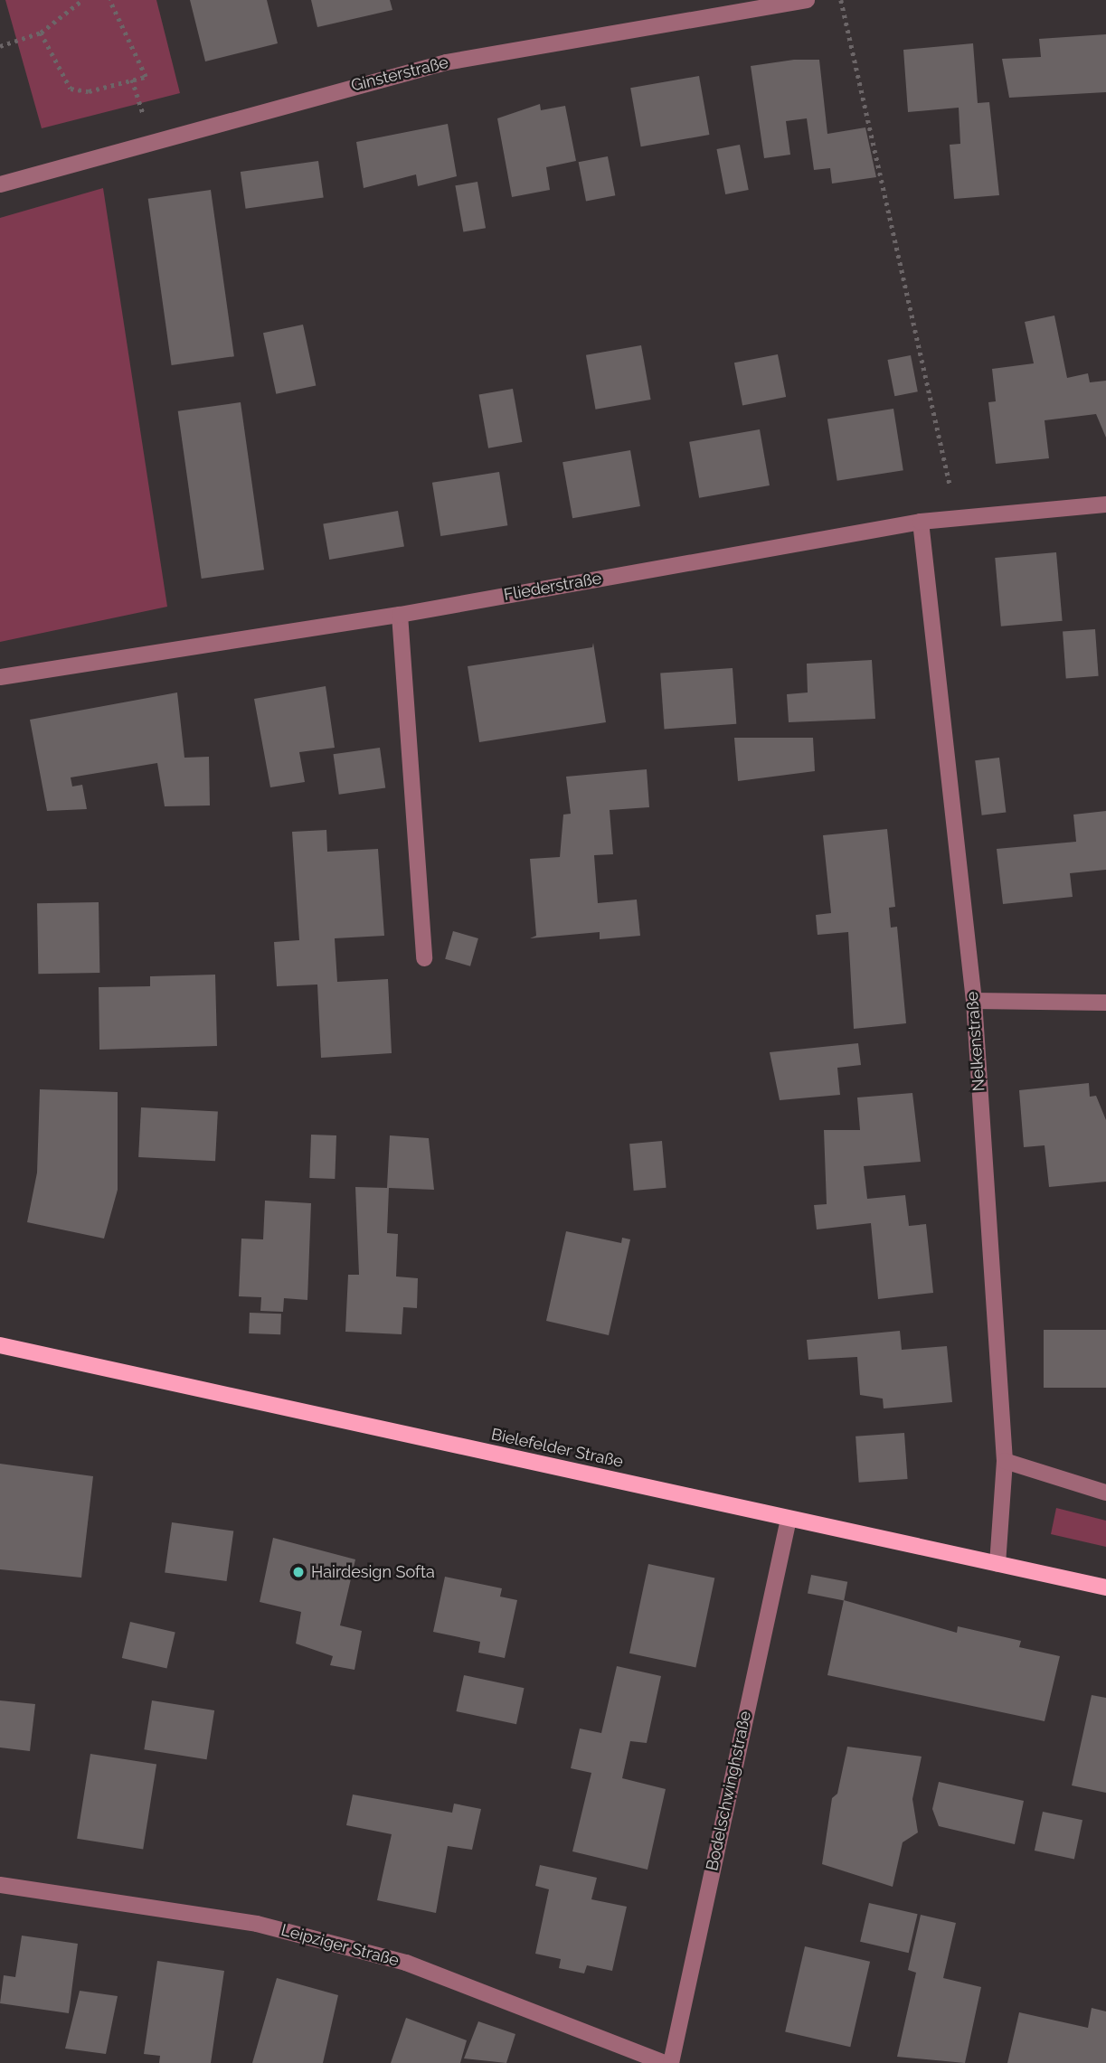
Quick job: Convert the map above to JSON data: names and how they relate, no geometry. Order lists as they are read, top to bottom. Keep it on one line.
{"streets":{"main road":["Bielefelder Straße"],"street":["Ginsterstraße","Fliederstraße","Nelkenstraße","Bodelschwinghstraße","Leipziger Straße"]},"crossings":[["Fliederstraße","Nelkenstraße"],["Nelkenstraße","Bielefelder Straße"],["Bielefelder Straße","Bodelschwinghstraße"]],"places":["Hairdesign Softa"]}
